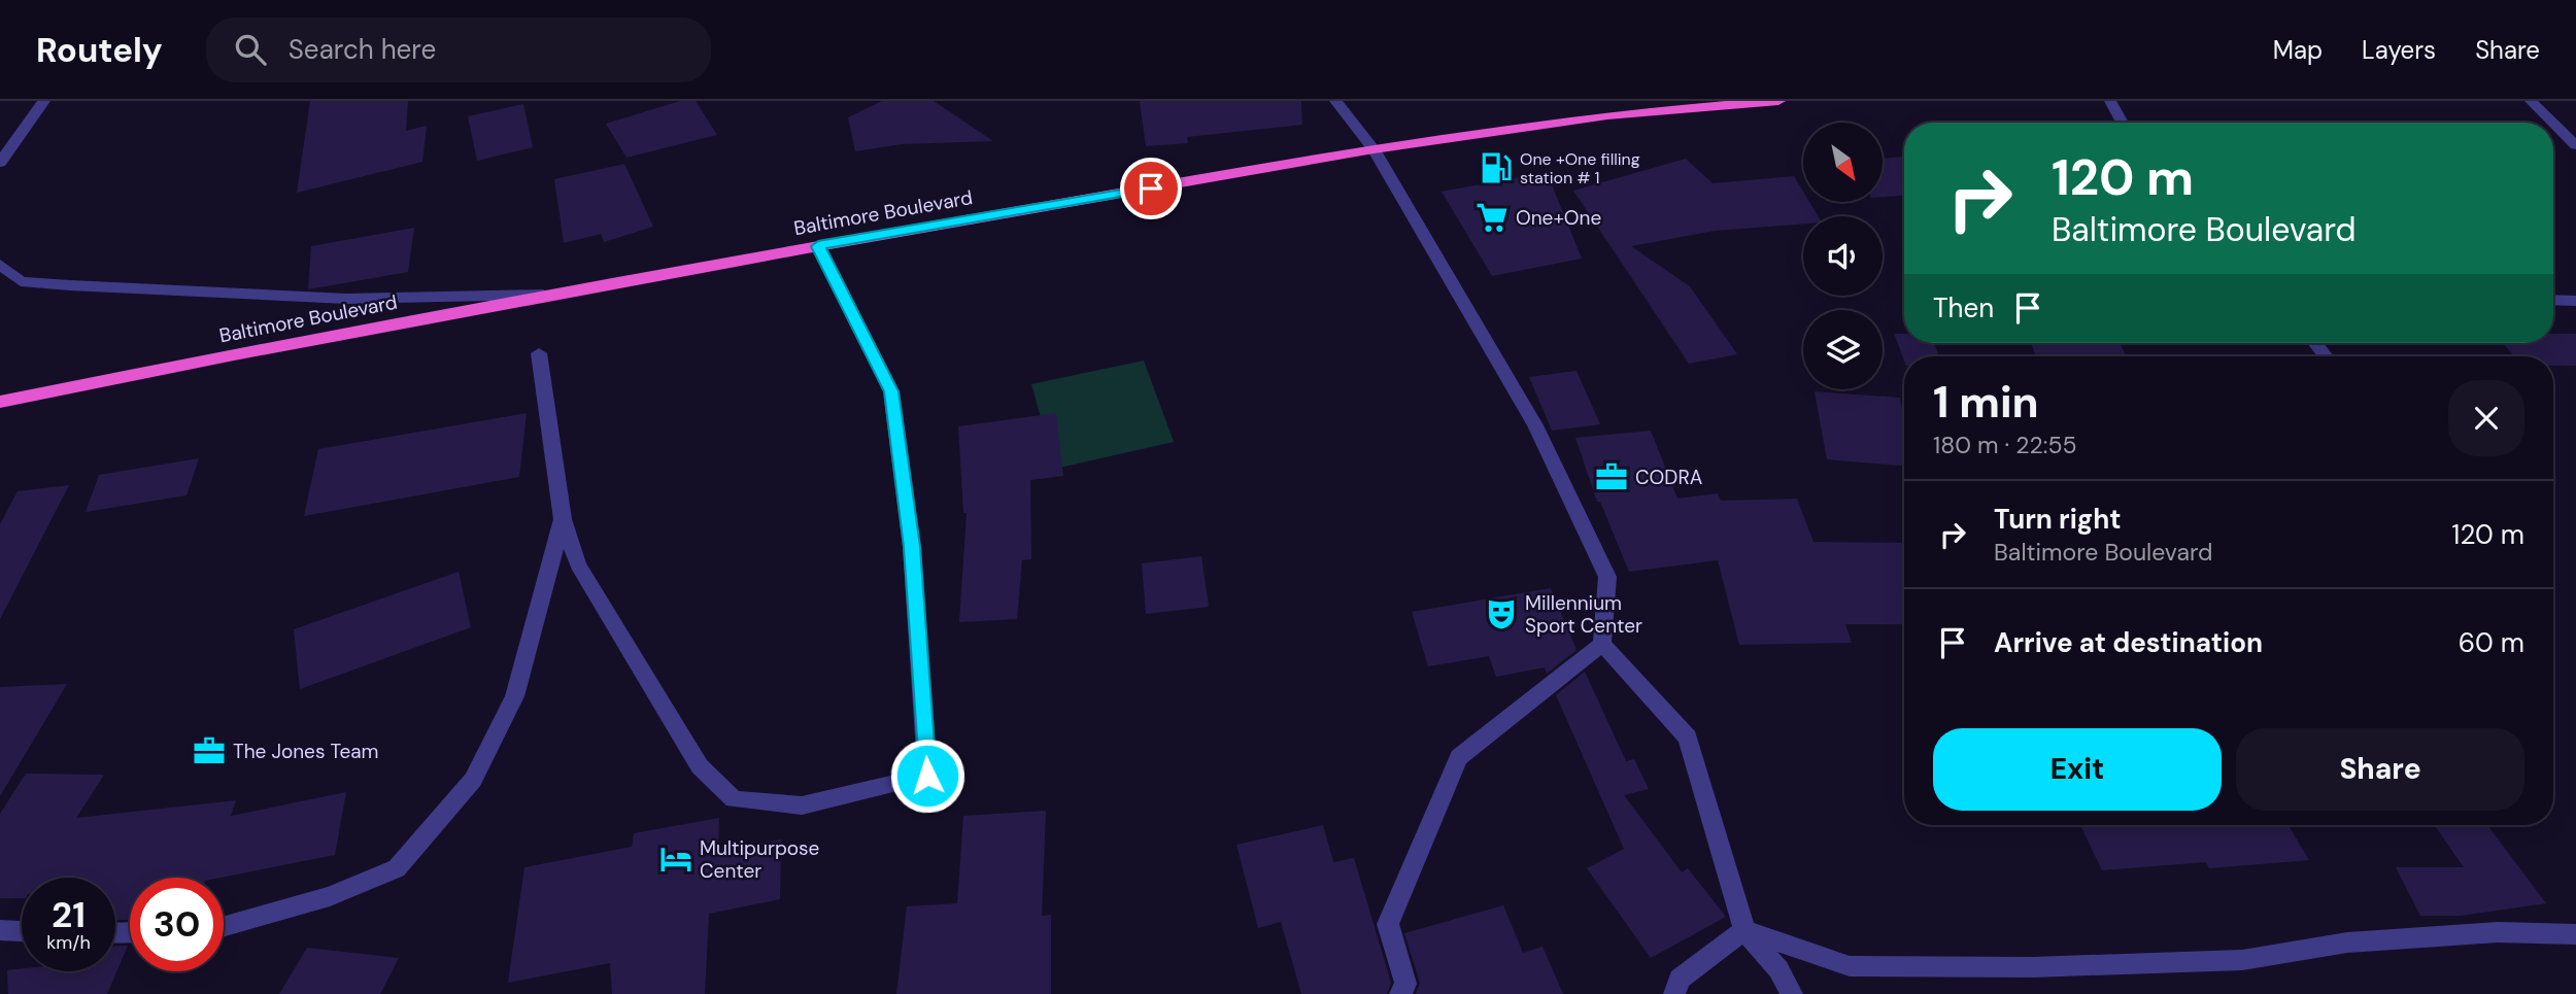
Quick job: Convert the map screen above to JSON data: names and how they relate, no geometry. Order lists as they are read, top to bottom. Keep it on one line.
{"streets":{"highway":["Baltimore Boulevard"]},"places":{"fuel station":["One +One filling station # 1"],"supermarket":["One+One"],"office":["CODRA","The Jones Team"],"theatre":["Millennium Sport Center"],"hotel":["Multipurpose Center"]},"north":"bottom right","page":{"header":"Routely","search":"Search here","nav":["Map","Layers","Share"],"turn":["120 m","Baltimore Boulevard"],"then":"Then","heading":["1 min","180 m · 22:55"],"list":[{"name":"Turn right","note":"Baltimore Boulevard","value":"120 m"},{"name":"Arrive at destination","value":"60 m"}],"buttons":["Exit","Share"],"speed":"21 km/h","limit":"30"}}
